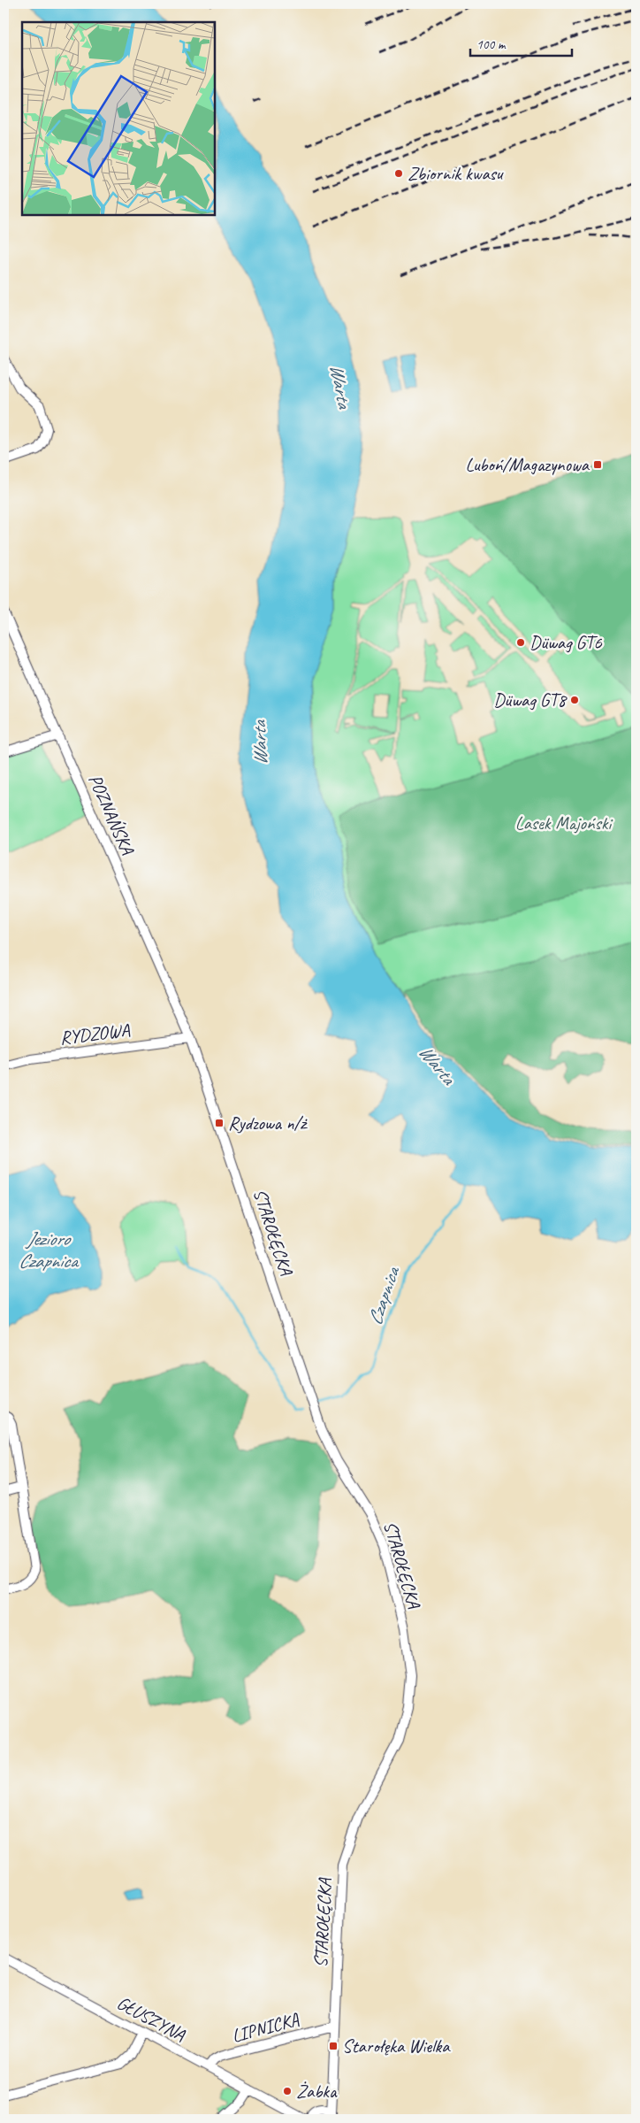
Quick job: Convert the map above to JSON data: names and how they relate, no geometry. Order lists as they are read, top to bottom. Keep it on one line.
{"streets":{"street":["POZNAŃSKA","RYDZOWA","STAROŁĘCKA","GŁUSZYNA","LIPNICKA"]},"crossings":[["POZNAŃSKA","RYDZOWA"],["POZNAŃSKA","STAROŁĘCKA"],["RYDZOWA","STAROŁĘCKA"],["STAROŁĘCKA","LIPNICKA"],["GŁUSZYNA","LIPNICKA"]],"water":["Warta","Jezioro Czapnica","Czapnica"],"parks":["Lasek Majoński"],"places":{"other":["Zbiornik kwasu","Düwag GT6","Düwag GT8","Żabka"],"transit":["Luboń/Magazynowa","Rydzowa n/ż","Starołęka Wielka"]},"scale_bar":"100 m"}
